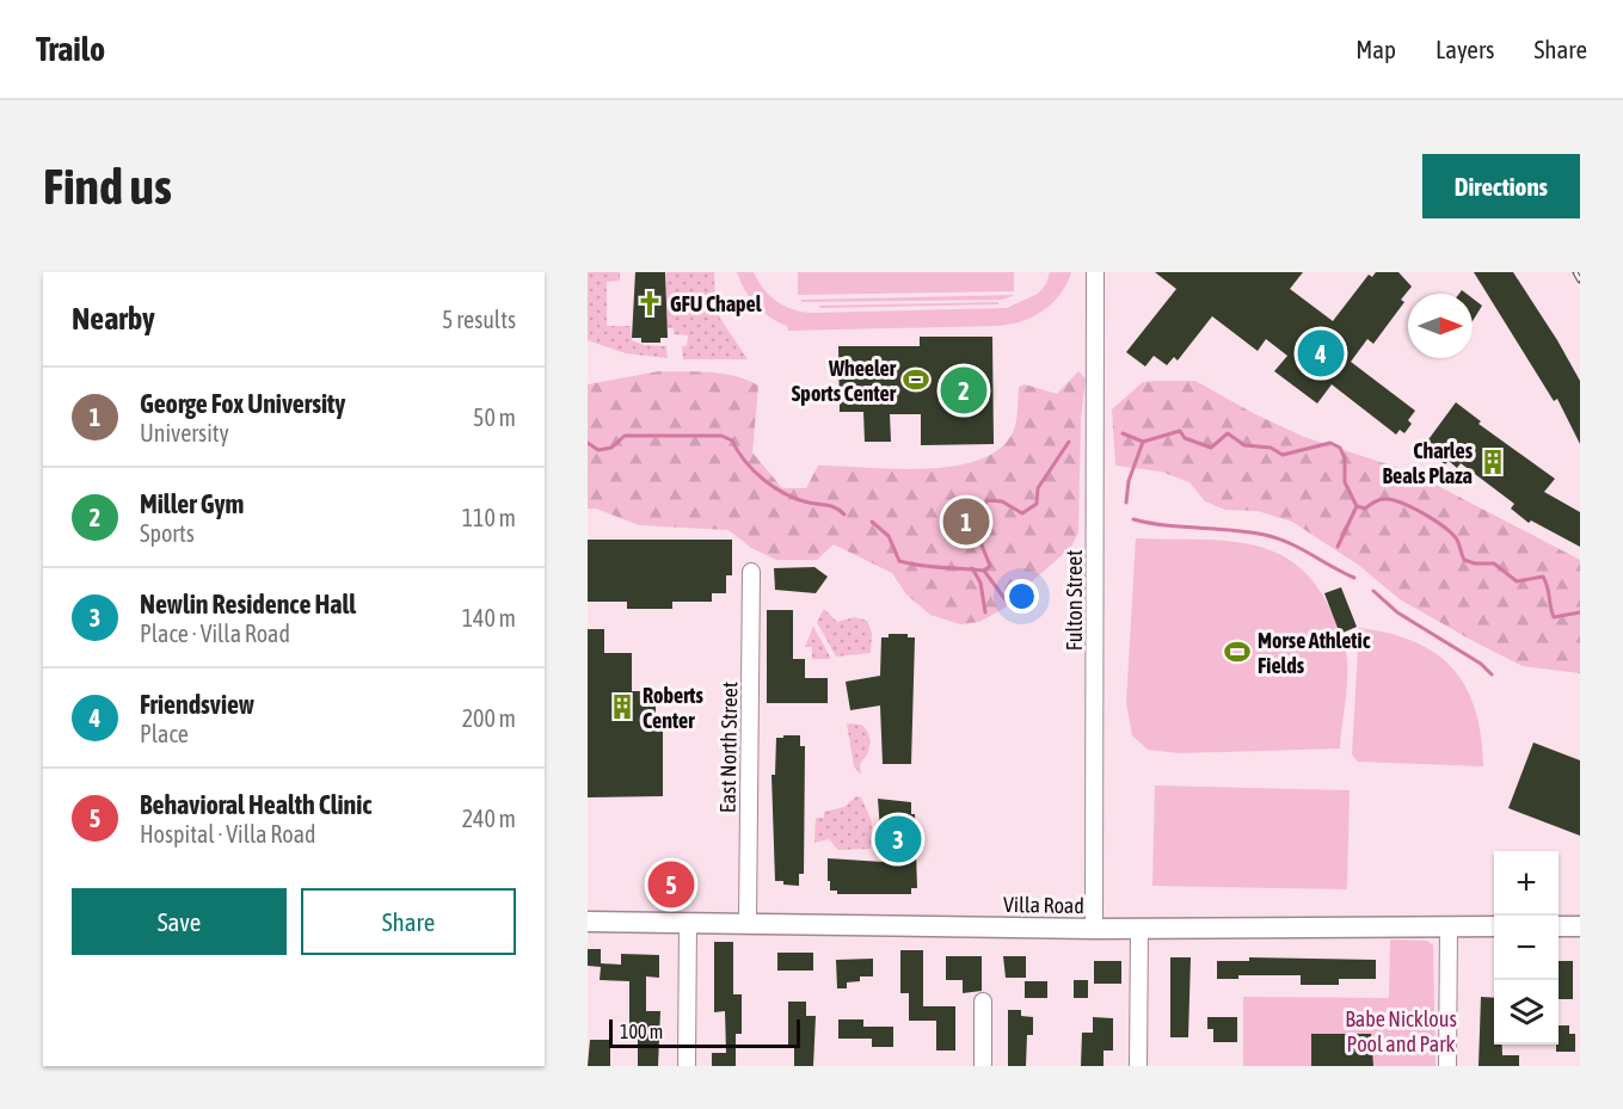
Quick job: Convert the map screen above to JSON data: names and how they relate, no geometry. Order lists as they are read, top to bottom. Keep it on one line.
{"streets":{"main road":["Villa Road"],"street":["Fulton Street","East North Street"]},"crossings":[["Fulton Street","Villa Road"],["East North Street","Villa Road"]],"parks":["Babe Nicklous Pool and Park"],"places":{"church":["GFU Chapel"],"sports":["Wheeler Sports Center","Morse Athletic Fields"],"building":["Charles Beals Plaza","Roberts Center"]},"scale_bar":"100 m","north":"right","page":{"header":"Trailo","nav":["Map","Layers","Share"],"buttons":["Directions",["Save","Share"]],"title":"Find us","heading":["Nearby","5 results"],"pins":["4","2","1","3","5"],"list":[{"mark":"1","name":"George Fox University","note":"University","value":"50 m"},{"mark":"2","name":"Miller Gym","note":"Sports","value":"110 m"},{"mark":"3","name":"Newlin Residence Hall","note":"Place · Villa Road","value":"140 m"},{"mark":"4","name":"Friendsview","note":"Place","value":"200 m"},{"mark":"5","name":"Behavioral Health Clinic","note":"Hospital · Villa Road","value":"240 m"}],"map_buttons":["+","−"],"scale":"100 m"}}
